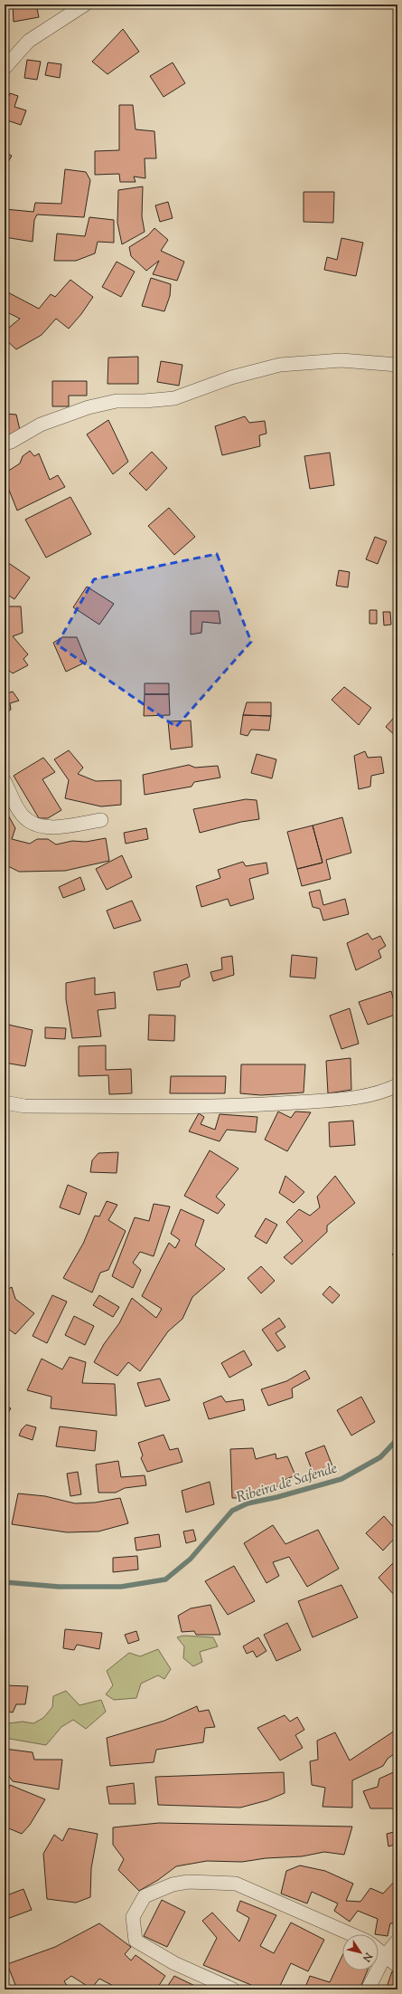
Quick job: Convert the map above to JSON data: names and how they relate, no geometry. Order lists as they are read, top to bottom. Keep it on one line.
{"water":["Ribeira de Safende"],"north":"bottom right"}
